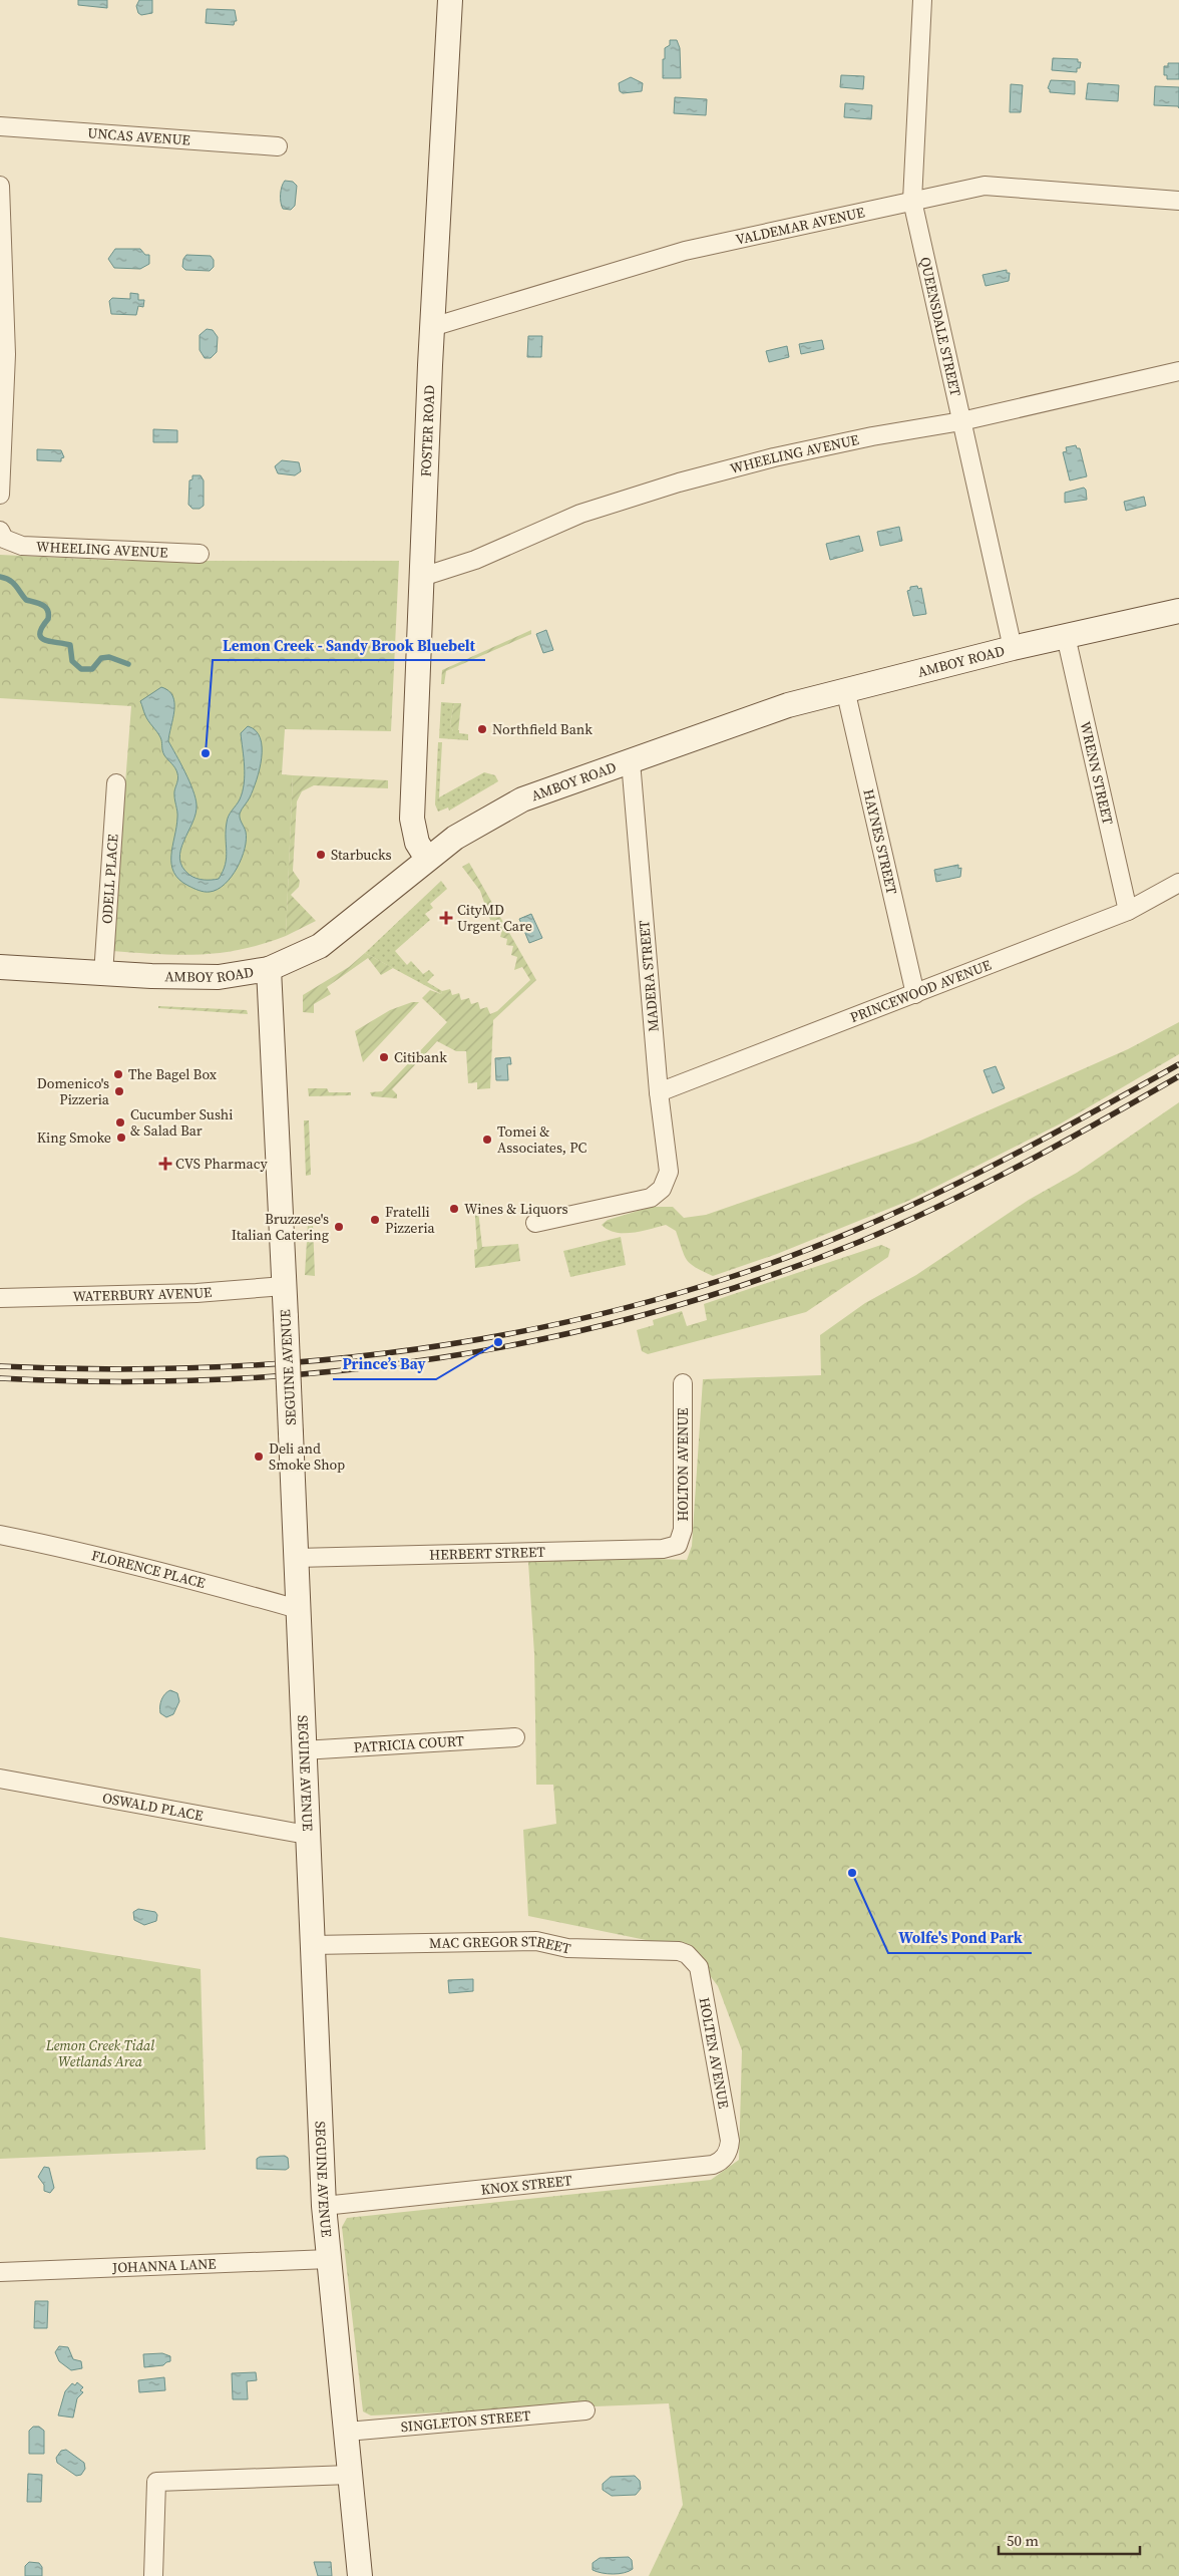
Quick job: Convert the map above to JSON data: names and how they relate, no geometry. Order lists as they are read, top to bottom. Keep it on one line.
{"streets":{"street":["UNCAS AVENUE","VALDEMAR AVENUE","QUEENSDALE STREET","FOSTER ROAD","WHEELING AVENUE","AMBOY ROAD","WRENN STREET","HAYNES STREET","ODELL PLACE","MADERA STREET","PRINCEWOOD AVENUE","WATERBURY AVENUE","SEGUINE AVENUE","HOLTON AVENUE","HERBERT STREET","FLORENCE PLACE","PATRICIA COURT","OSWALD PLACE","MAC GREGOR STREET","HOLTEN AVENUE","KNOX STREET","JOHANNA LANE","SINGLETON STREET"]},"crossings":[["VALDEMAR AVENUE","QUEENSDALE STREET"],["VALDEMAR AVENUE","FOSTER ROAD"],["QUEENSDALE STREET","WHEELING AVENUE"],["QUEENSDALE STREET","AMBOY ROAD"],["FOSTER ROAD","WHEELING AVENUE"],["FOSTER ROAD","AMBOY ROAD"],["AMBOY ROAD","WRENN STREET"],["AMBOY ROAD","HAYNES STREET"],["AMBOY ROAD","ODELL PLACE"],["AMBOY ROAD","MADERA STREET"],["AMBOY ROAD","SEGUINE AVENUE"],["WRENN STREET","PRINCEWOOD AVENUE"],["HAYNES STREET","PRINCEWOOD AVENUE"],["MADERA STREET","PRINCEWOOD AVENUE"],["WATERBURY AVENUE","SEGUINE AVENUE"],["SEGUINE AVENUE","HERBERT STREET"],["SEGUINE AVENUE","FLORENCE PLACE"],["SEGUINE AVENUE","PATRICIA COURT"],["SEGUINE AVENUE","OSWALD PLACE"],["SEGUINE AVENUE","MAC GREGOR STREET"],["SEGUINE AVENUE","KNOX STREET"],["SEGUINE AVENUE","JOHANNA LANE"],["SEGUINE AVENUE","SINGLETON STREET"],["HOLTON AVENUE","HERBERT STREET"],["MAC GREGOR STREET","HOLTEN AVENUE"],["HOLTEN AVENUE","KNOX STREET"]],"parks":["Lemon Creek Tidal Wetlands Area"],"places":{"other":["Northfield Bank","Lemon Creek - Sandy Brook Bluebelt","Starbucks","Citibank","The Bagel Box","Domenico's Pizzeria","Cucumber Sushi & Salad Bar","King Smoke","Tomei & Associates, PC","Wines & Liquors","Fratelli Pizzeria","Bruzzese's Italian Catering","Prince’s Bay","Deli and Smoke Shop","Wolfe's Pond Park"],"health":["CityMD Urgent Care","CVS Pharmacy"]},"scale_bar":"50 m"}
